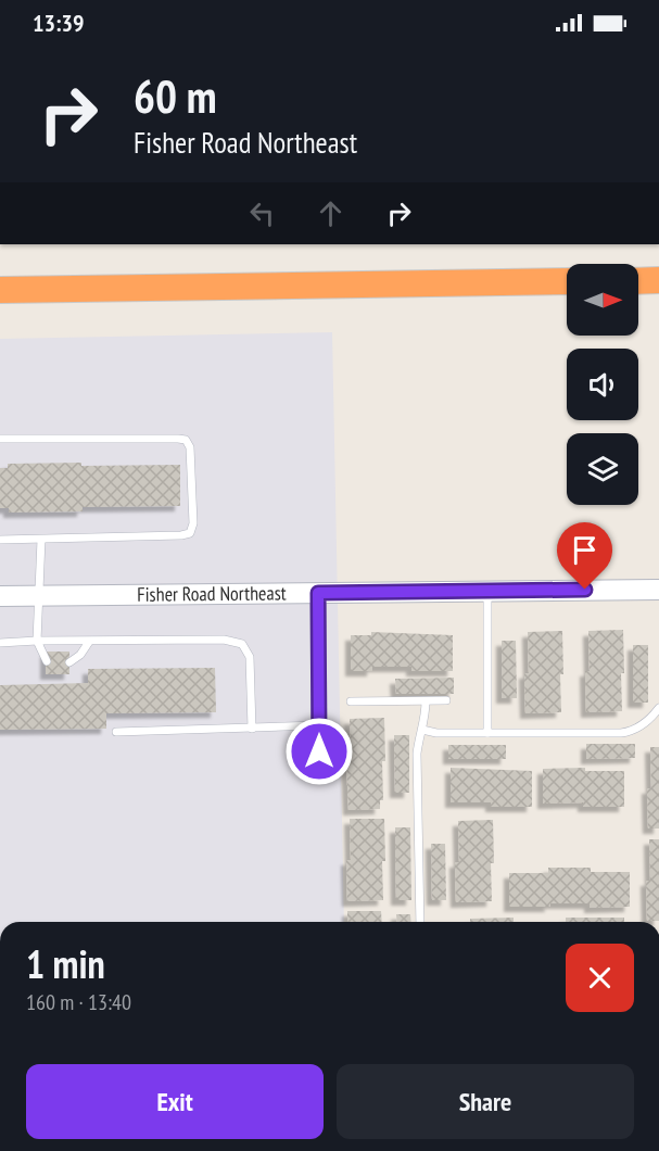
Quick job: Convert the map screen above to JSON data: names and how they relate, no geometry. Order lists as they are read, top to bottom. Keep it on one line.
{"streets":{"street":["Fisher Road Northeast"]},"north":"right","page":{"status":"13:39","turn":["60 m","Fisher Road Northeast"],"heading":["1 min","160 m · 13:40"],"buttons":["Exit","Share"]}}
